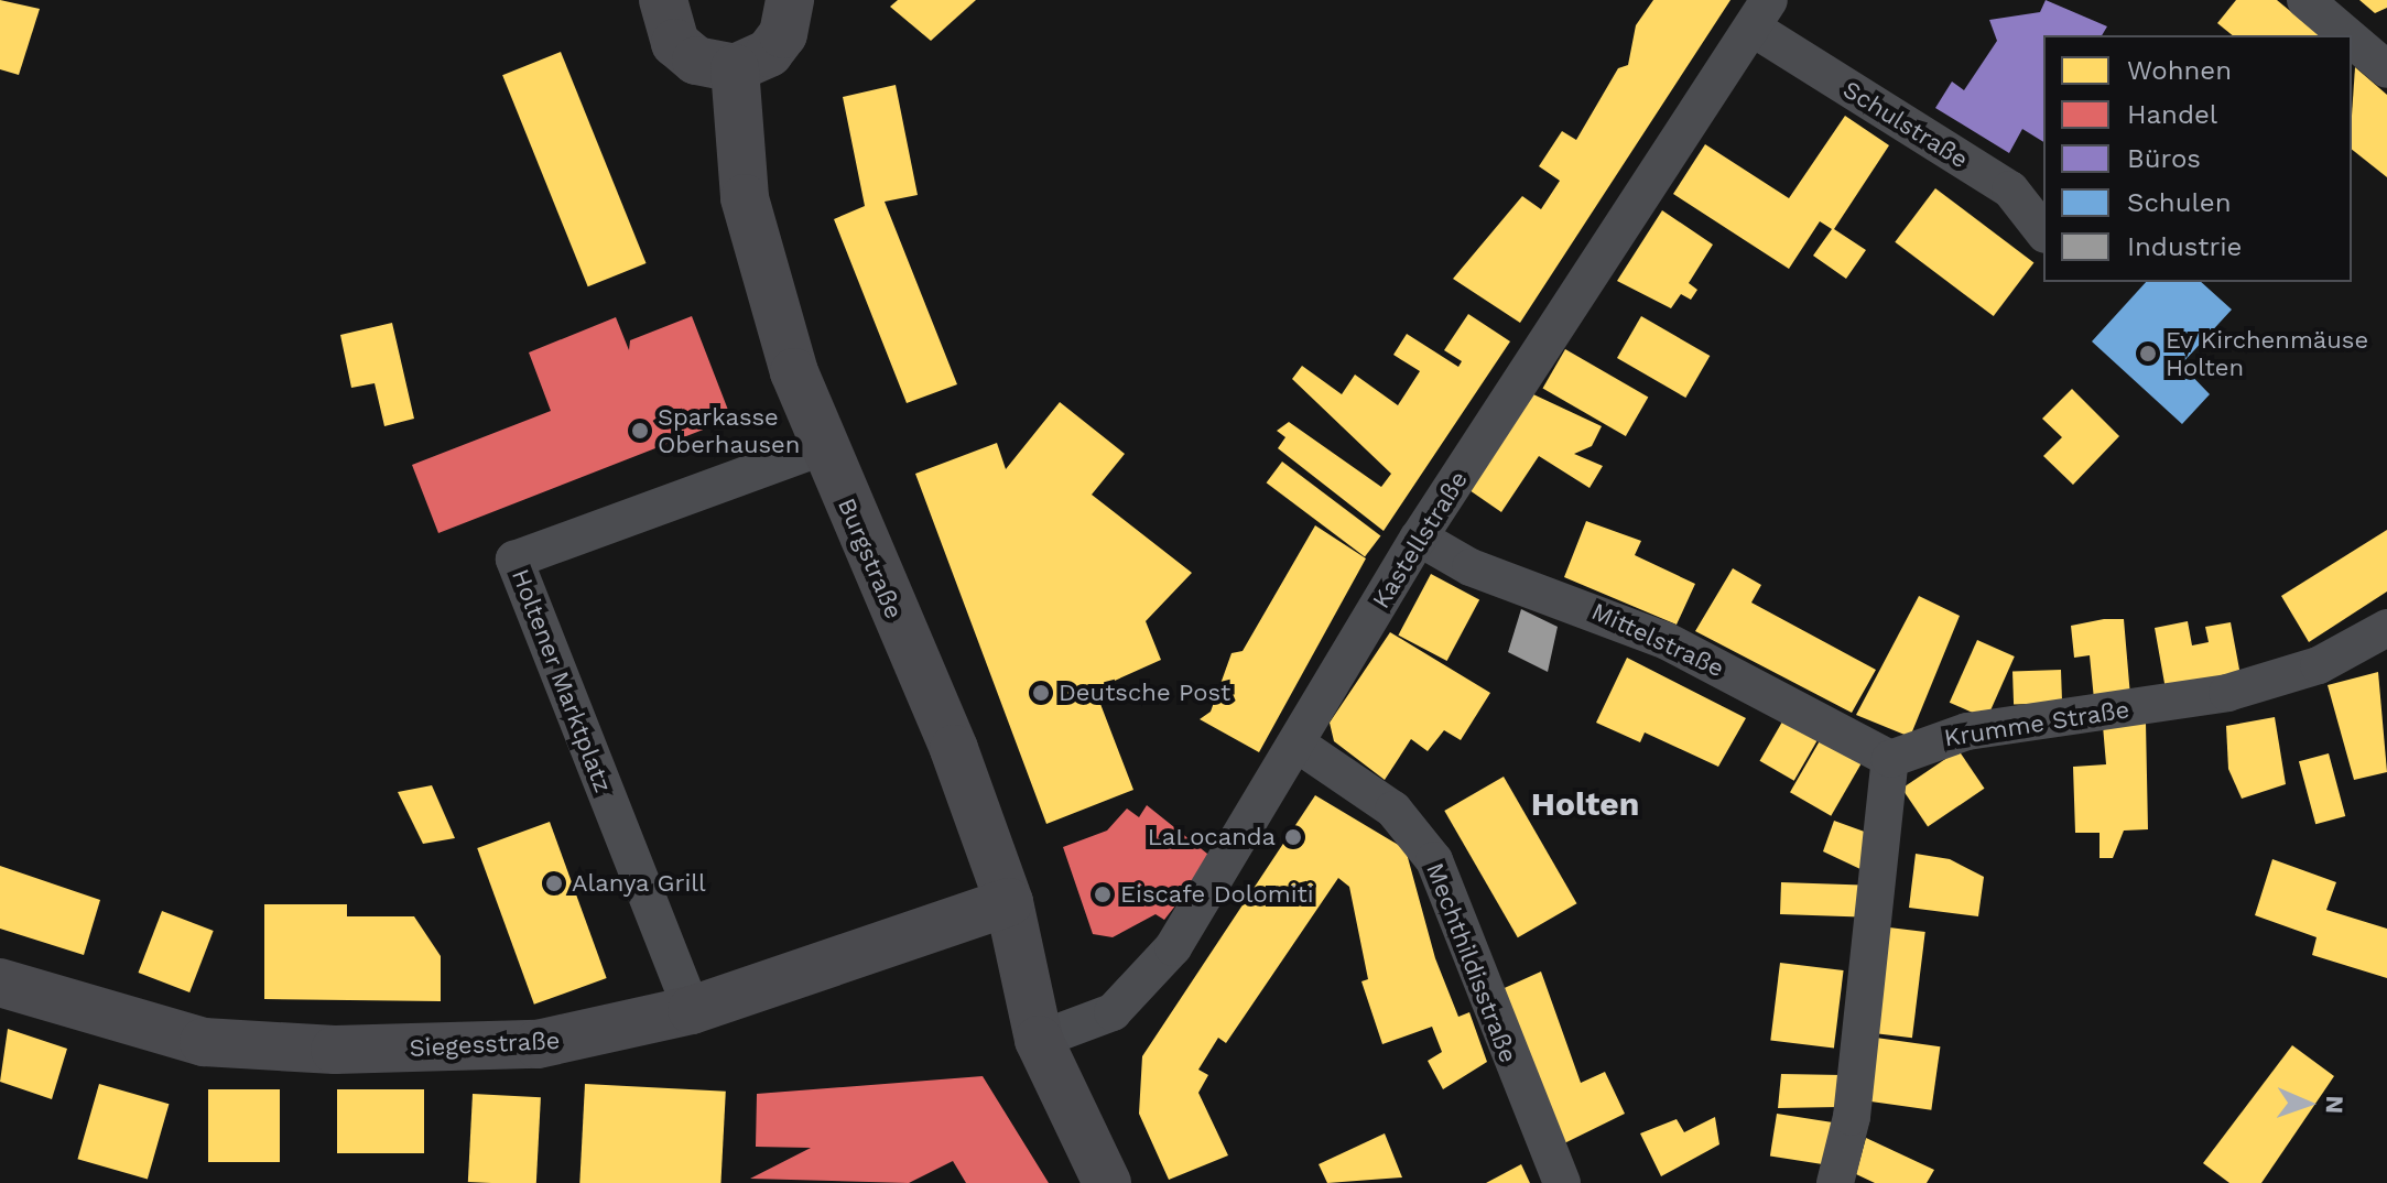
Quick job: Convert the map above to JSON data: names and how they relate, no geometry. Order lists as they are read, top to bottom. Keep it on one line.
{"streets":{"main road":["Burgstraße","Siegesstraße"],"street":["Schulstraße","Kastellstraße","Mittelstraße","Holtener Marktplatz","Krumme Straße","Mechthildisstraße"]},"crossings":[["Schulstraße","Kastellstraße"],["Kastellstraße","Burgstraße"],["Kastellstraße","Mittelstraße"],["Kastellstraße","Mechthildisstraße"],["Burgstraße","Holtener Marktplatz"],["Burgstraße","Siegesstraße"],["Mittelstraße","Krumme Straße"],["Holtener Marktplatz","Siegesstraße"]],"districts":["Holten"],"places":["Ev Kirchenmäuse Holten","Sparkasse Oberhausen","Deutsche Post","LaLocanda","Alanya Grill","Eiscafe Dolomiti"],"legend":["Wohnen","Handel","Büros","Schulen","Industrie"],"north":"right"}
